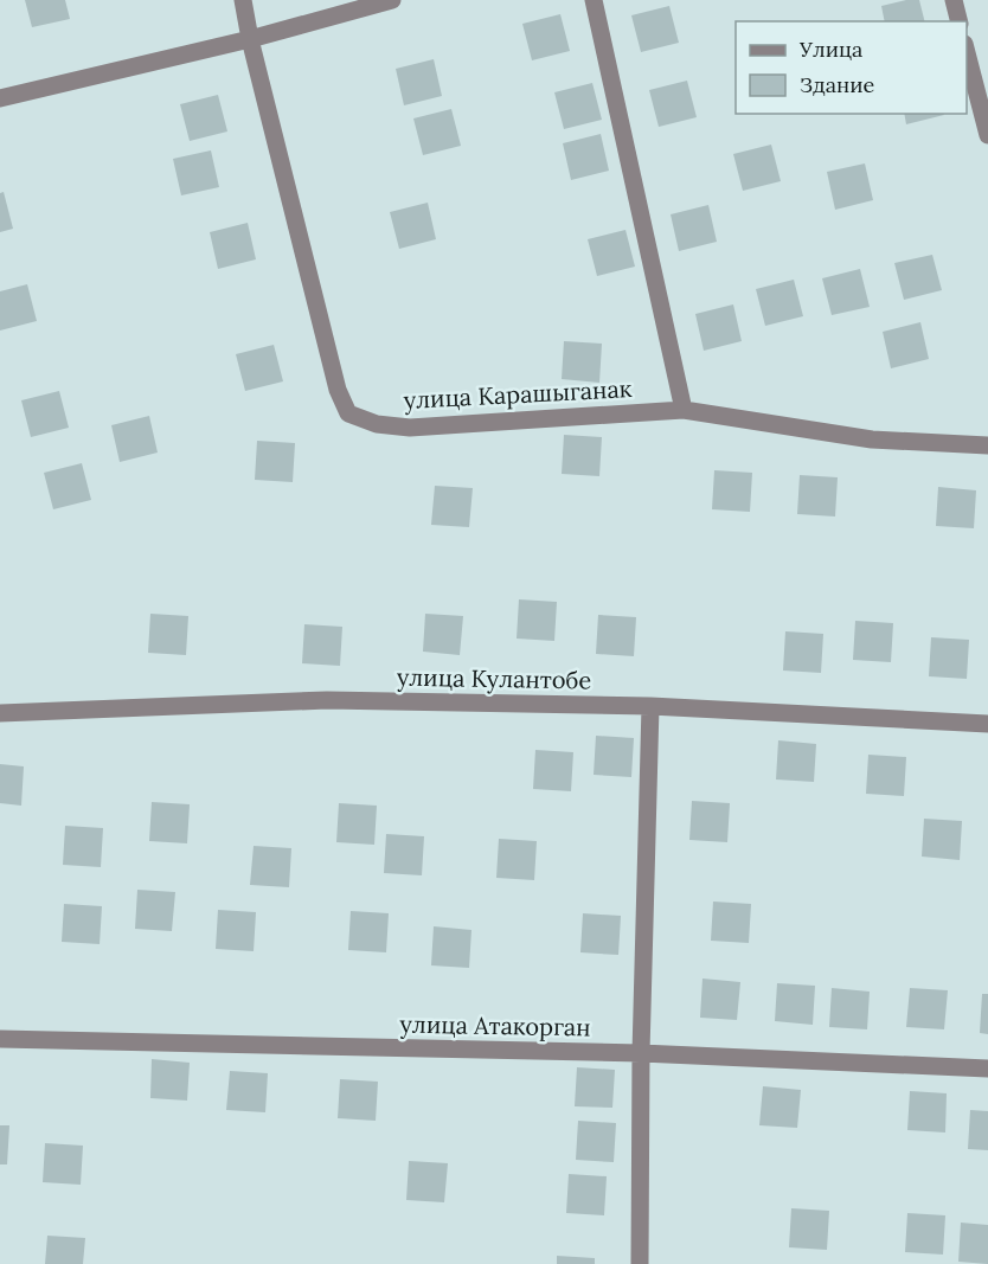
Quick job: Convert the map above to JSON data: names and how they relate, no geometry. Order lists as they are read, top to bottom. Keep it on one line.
{"streets":{"street":["улица Карашыганак","улица Кулантобе","улица Атакорган"]},"legend":["Улица","Здание"]}
